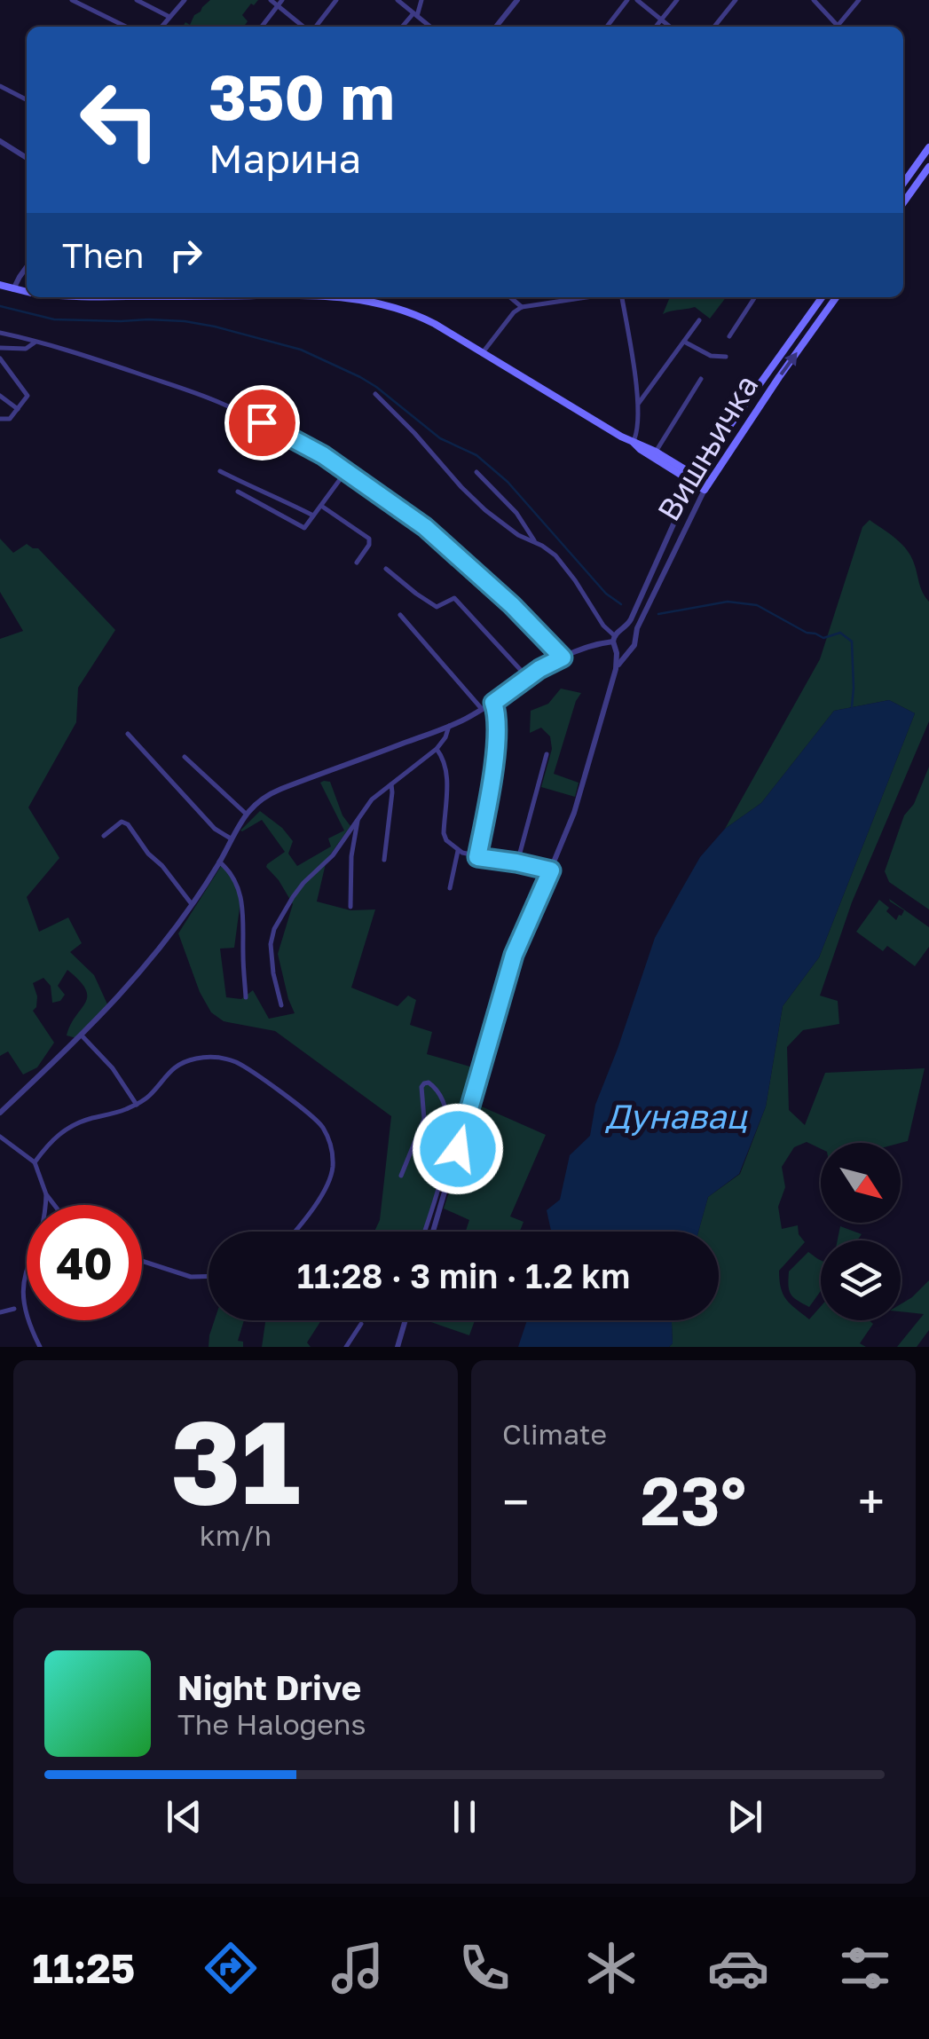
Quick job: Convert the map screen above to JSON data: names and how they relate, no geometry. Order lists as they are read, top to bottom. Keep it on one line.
{"streets":{"main road":["Вишњичка"]},"water":["Дунавац"],"north":"bottom right","page":{"turn":["350 m","Марина"],"then":"Then","limit":"40","trip":"11:28 · 3 min · 1.2 km","tile":[["31","km/h"],"Climate"],"heat":["−","23°","+"],"song":["Night Drive","The Halogens"],"tabs":"11:25"}}
